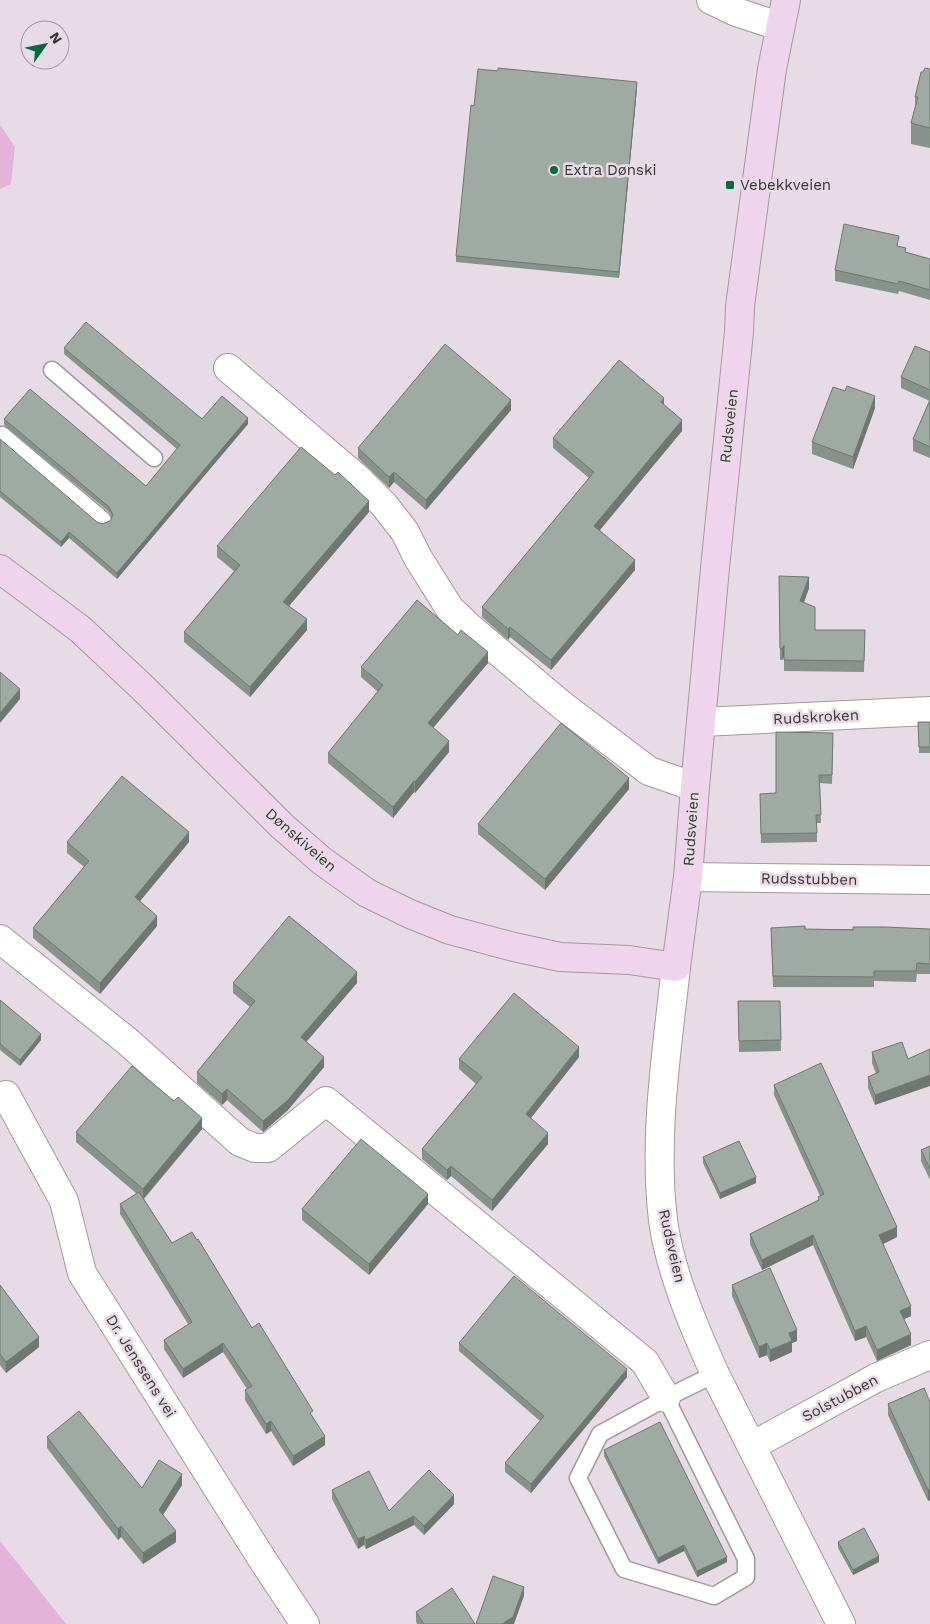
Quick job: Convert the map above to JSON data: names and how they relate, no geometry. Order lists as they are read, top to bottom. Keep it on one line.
{"streets":{"street":["Rudsveien","Rudskroken","Dønskiveien","Rudsstubben","Dr. Jenssens vei","Solstubben"]},"crossings":[["Rudsveien","Rudskroken"],["Rudsveien","Dønskiveien"],["Rudsveien","Rudsstubben"],["Rudsveien","Solstubben"]],"places":{"other":["Extra Dønski"],"transit":["Vebekkveien"]},"north":"top right"}
